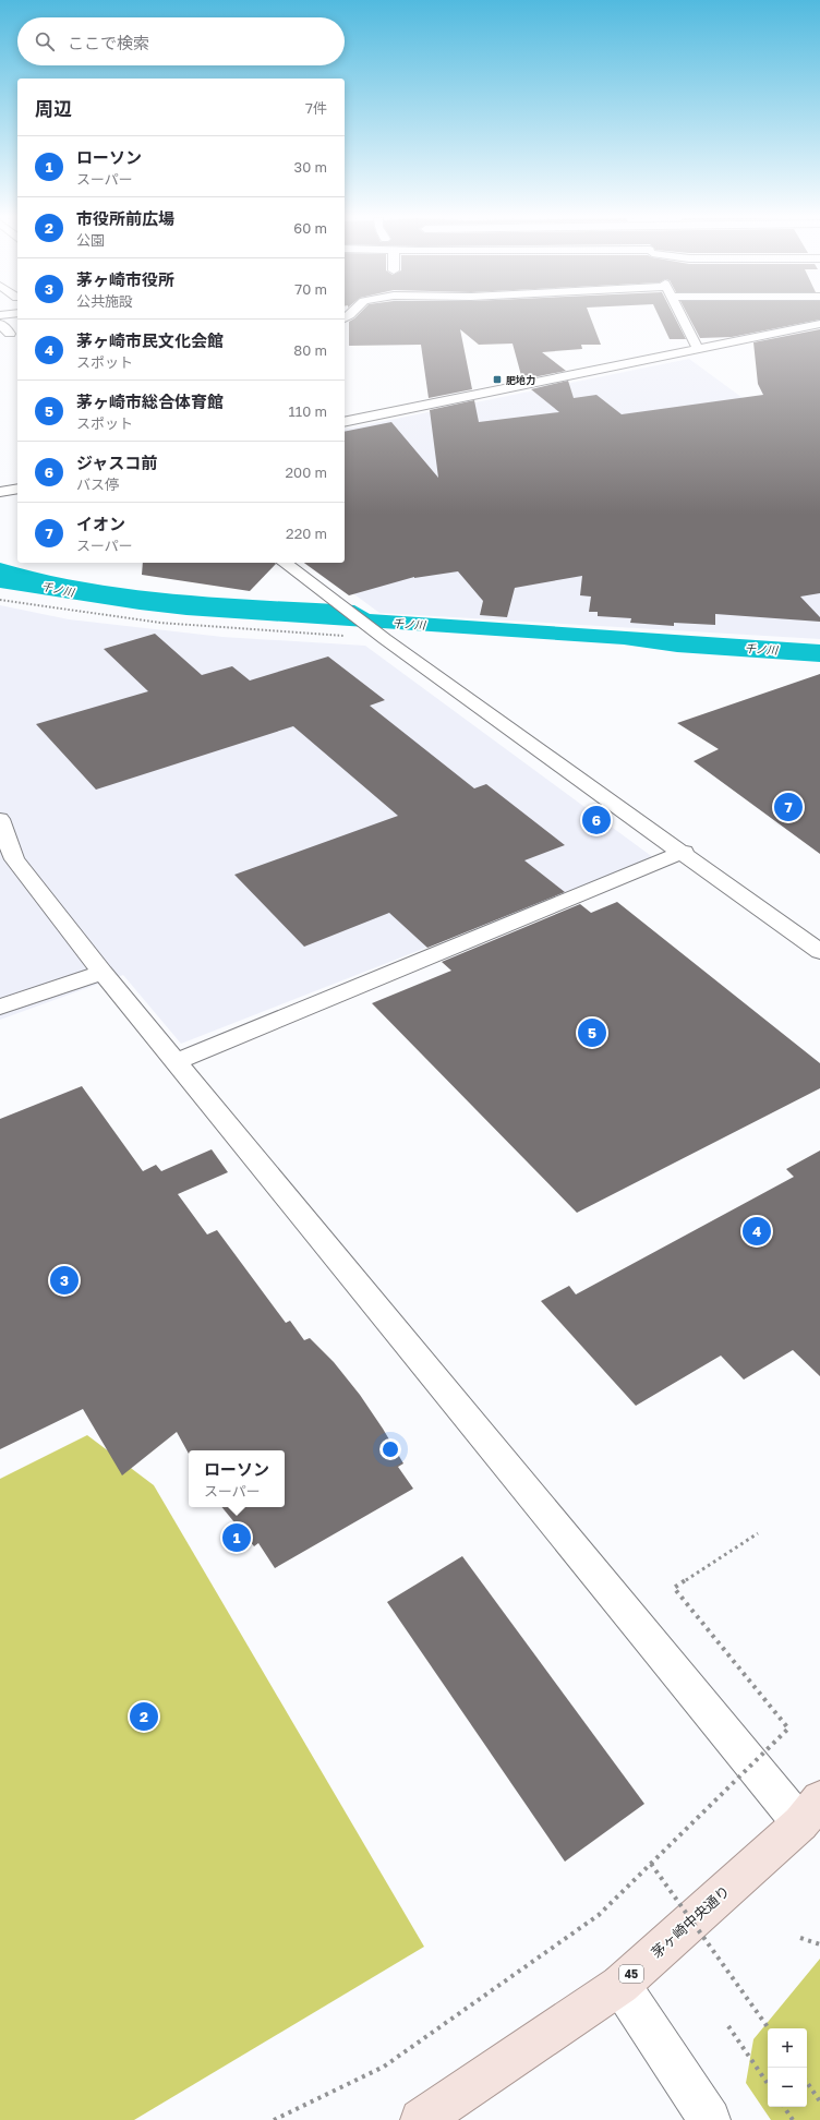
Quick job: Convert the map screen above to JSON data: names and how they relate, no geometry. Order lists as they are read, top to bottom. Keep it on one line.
{"streets":{"main road":["茅ヶ崎中央通り","45"]},"water":["千ノ川"],"places":{"transit":["肥地力"]},"page":{"search":"ここで検索","heading":["周辺","7件"],"list":[{"mark":"1","name":"ローソン","note":"スーパー","value":"30 m"},{"mark":"2","name":"市役所前広場","note":"公園","value":"60 m"},{"mark":"3","name":"茅ヶ崎市役所","note":"公共施設","value":"70 m"},{"mark":"4","name":"茅ヶ崎市民文化会館","note":"スポット","value":"80 m"},{"mark":"5","name":"茅ヶ崎市総合体育館","note":"スポット","value":"110 m"},{"mark":"6","name":"ジャスコ前","note":"バス停","value":"200 m"},{"mark":"7","name":"イオン","note":"スーパー","value":"220 m"}],"pins":["7","6","5","4","3","1","2"],"popup":["ローソン","スーパー"],"map_buttons":["+","−"]}}
